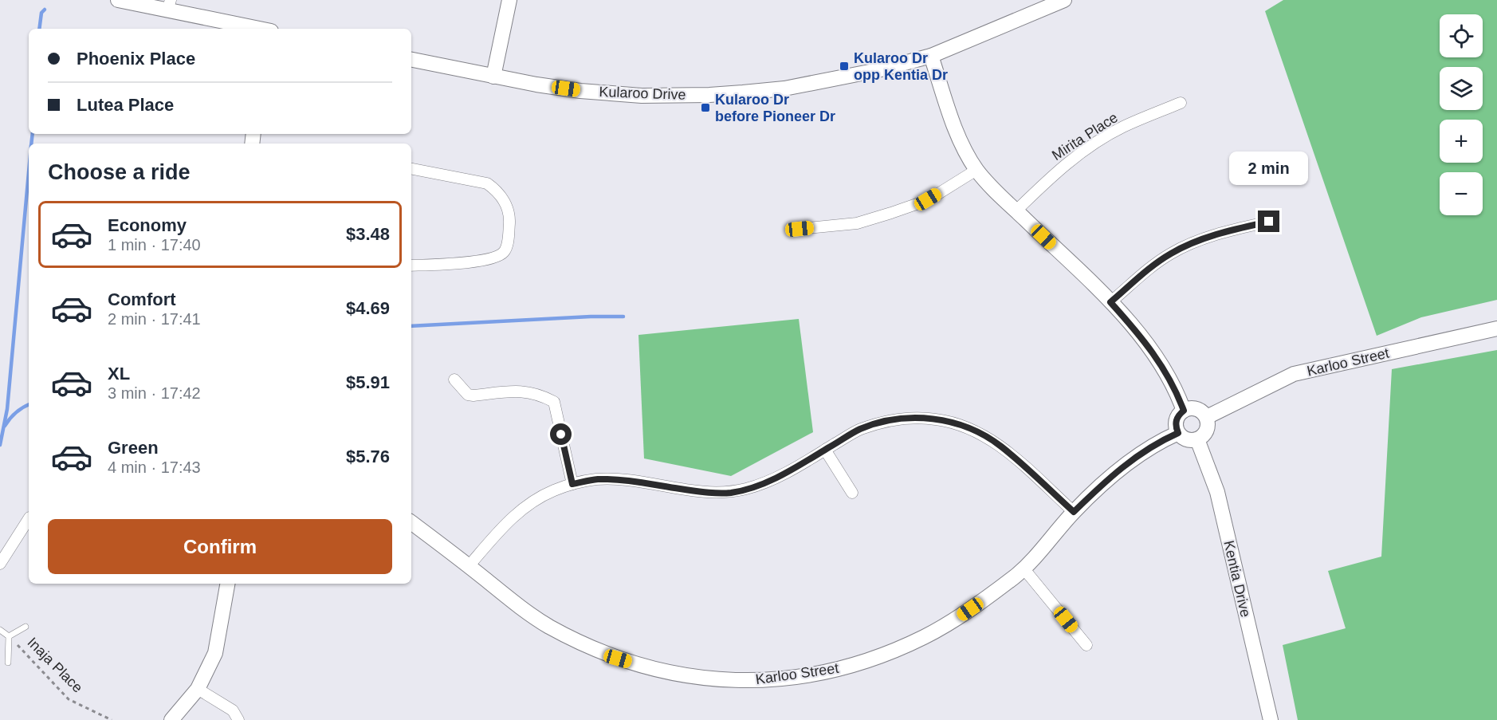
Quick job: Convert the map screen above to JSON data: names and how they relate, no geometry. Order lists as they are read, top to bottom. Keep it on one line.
{"streets":{"street":["Kularoo Drive","Mirita Place","Karloo Street","Kentia Drive"],"lane":["Inaja Place"]},"crossings":[["Karloo Street","Kentia Drive"]],"places":{"transit":["Kularoo Dr opp Kentia Dr","Kularoo Dr before Pioneer Dr"]},"page":{"map_buttons":["+","−"],"banner":["Phoenix Place","Lutea Place"],"heading":"Choose a ride","bubble":"2 min","list":[{"name":"Economy","note":"1 min · 17:40","value":"$3.48"},{"name":"Comfort","note":"2 min · 17:41","value":"$4.69"},{"name":"XL","note":"3 min · 17:42","value":"$5.91"},{"name":"Green","note":"4 min · 17:43","value":"$5.76"}],"buttons":"Confirm"}}
